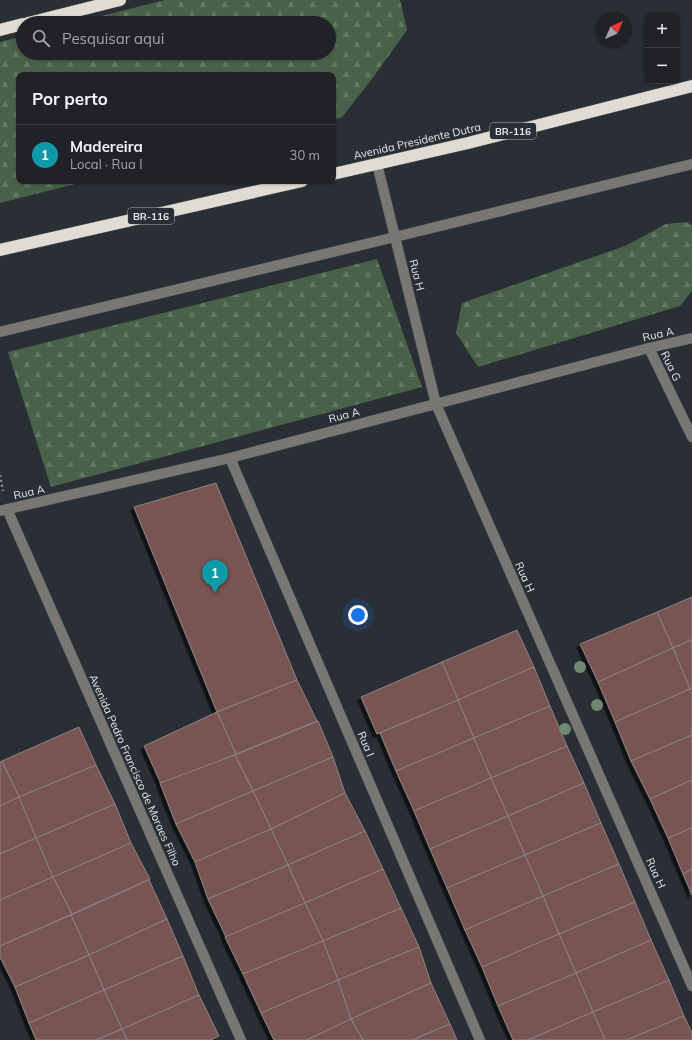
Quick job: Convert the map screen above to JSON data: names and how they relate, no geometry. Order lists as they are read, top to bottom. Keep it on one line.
{"streets":{"highway":["BR-116","Avenida Presidente Dutra"],"street":["Rua H","Rua A","Rua G","Rua I","Avenida Pedro Francisco de Moraes Filho"]},"crossings":[["Avenida Presidente Dutra","Rua H"],["Rua H","Rua A"],["Rua A","Rua G"],["Rua A","Rua I"],["Rua A","Avenida Pedro Francisco de Moraes Filho"]],"north":"top right","page":{"map_buttons":["+","−"],"search":"Pesquisar aqui","heading":"Por perto","list":[{"mark":"1","name":"Madereira","note":"Local · Rua I","value":"30 m"}],"pins":"1"}}
